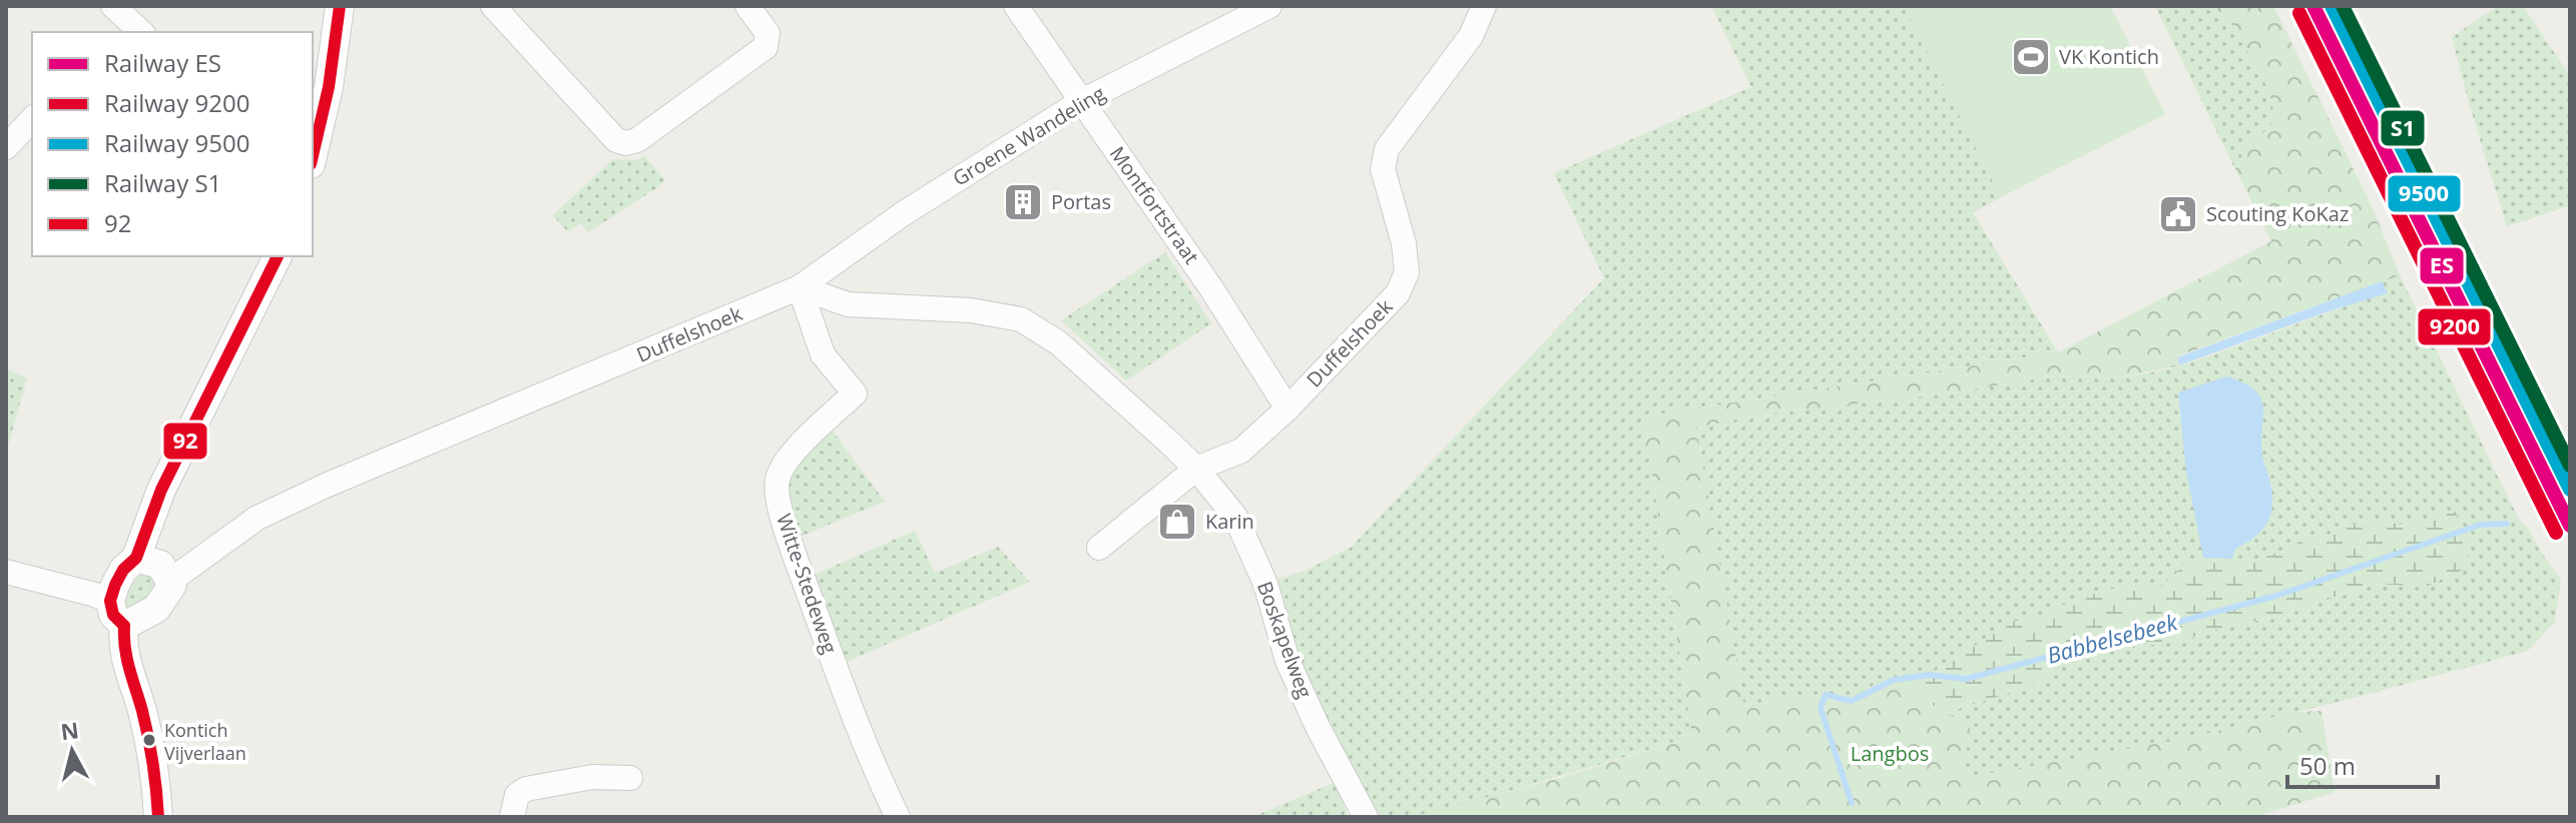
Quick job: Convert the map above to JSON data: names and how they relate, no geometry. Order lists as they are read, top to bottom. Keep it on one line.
{"streets":{"street":["Groene Wandeling","Montfortstraat","Duffelshoek","Witte-Stedeweg","Boskapelweg"]},"crossings":[["Groene Wandeling","Montfortstraat"],["Groene Wandeling","Duffelshoek"],["Groene Wandeling","Witte-Stedeweg"],["Montfortstraat","Duffelshoek"],["Duffelshoek","Witte-Stedeweg"],["Duffelshoek","Boskapelweg"]],"water":["Babbelsebeek"],"parks":["Langbos"],"places":{"sports":["VK Kontich"],"building":["Portas"],"public building":["Scouting KoKaz"],"shop":["Karin"],"other":["Kontich Vijverlaan"]},"lines":["rail line ES","rail line 9500","rail line S1","transit line 92","rail line 9200"],"legend":["Railway ES","Railway 9200","Railway 9500","Railway S1","92"],"scale_bar":"50 m","north":"top"}
